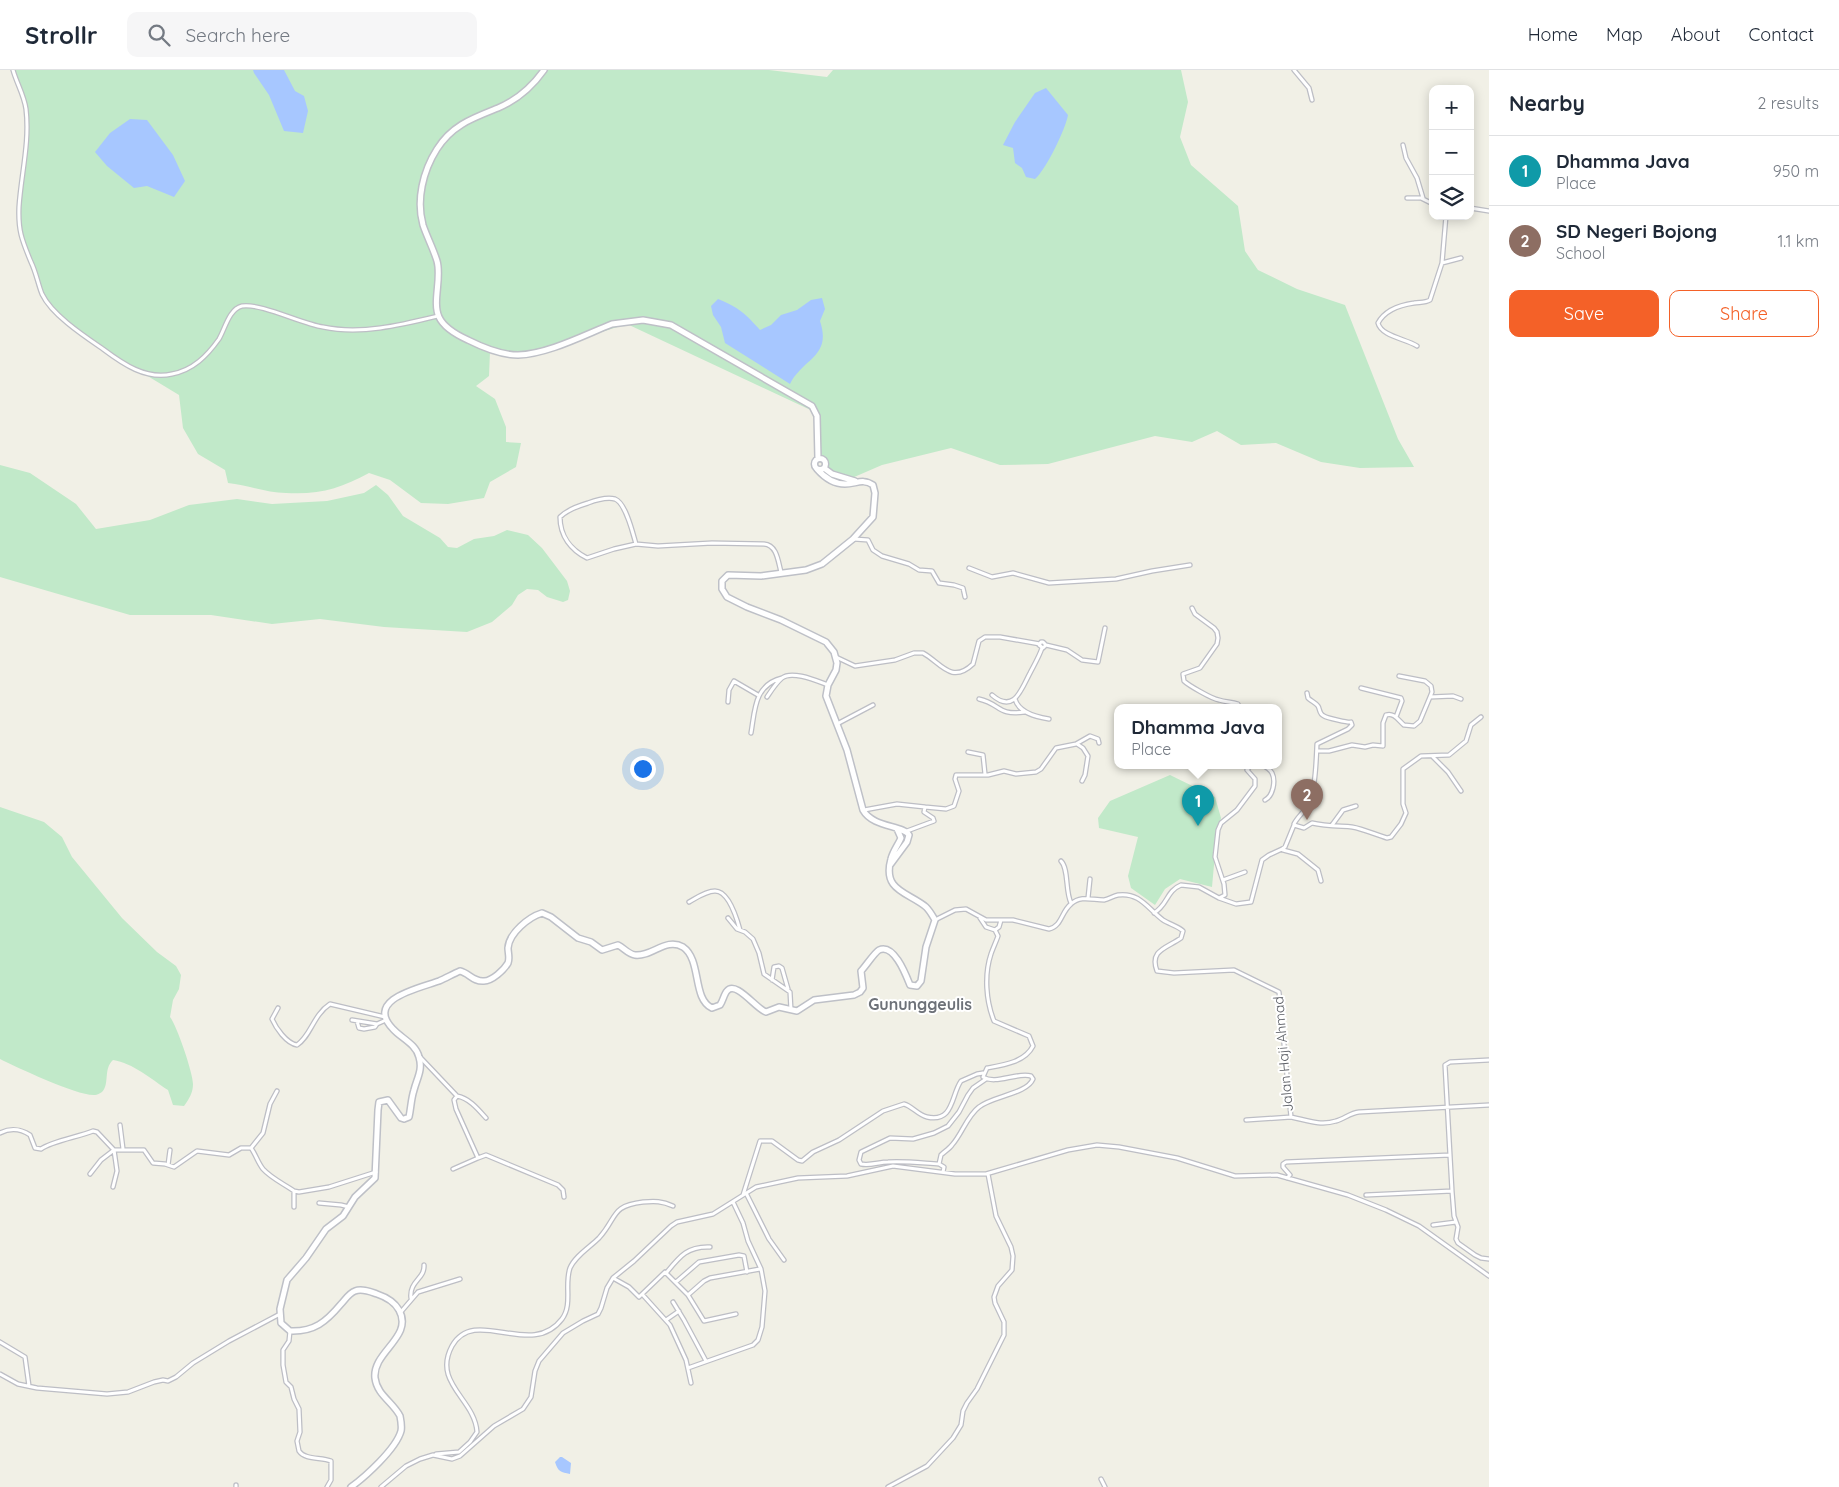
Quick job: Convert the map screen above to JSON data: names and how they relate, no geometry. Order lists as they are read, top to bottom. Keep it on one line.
{"streets":{"street":["Jalan Haji Ahmad"]},"districts":["Gununggeulis"],"page":{"header":"Strollr","search":"Search here","nav":["Home","Map","About","Contact"],"heading":["Nearby","2 results"],"map_buttons":["+","−"],"list":[{"mark":"1","name":"Dhamma Java","note":"Place","value":"950 m"},{"mark":"2","name":"SD Negeri Bojong","note":"School","value":"1.1 km"}],"buttons":["Save","Share"],"popup":["Dhamma Java","Place"],"pins":["2","1"]}}
